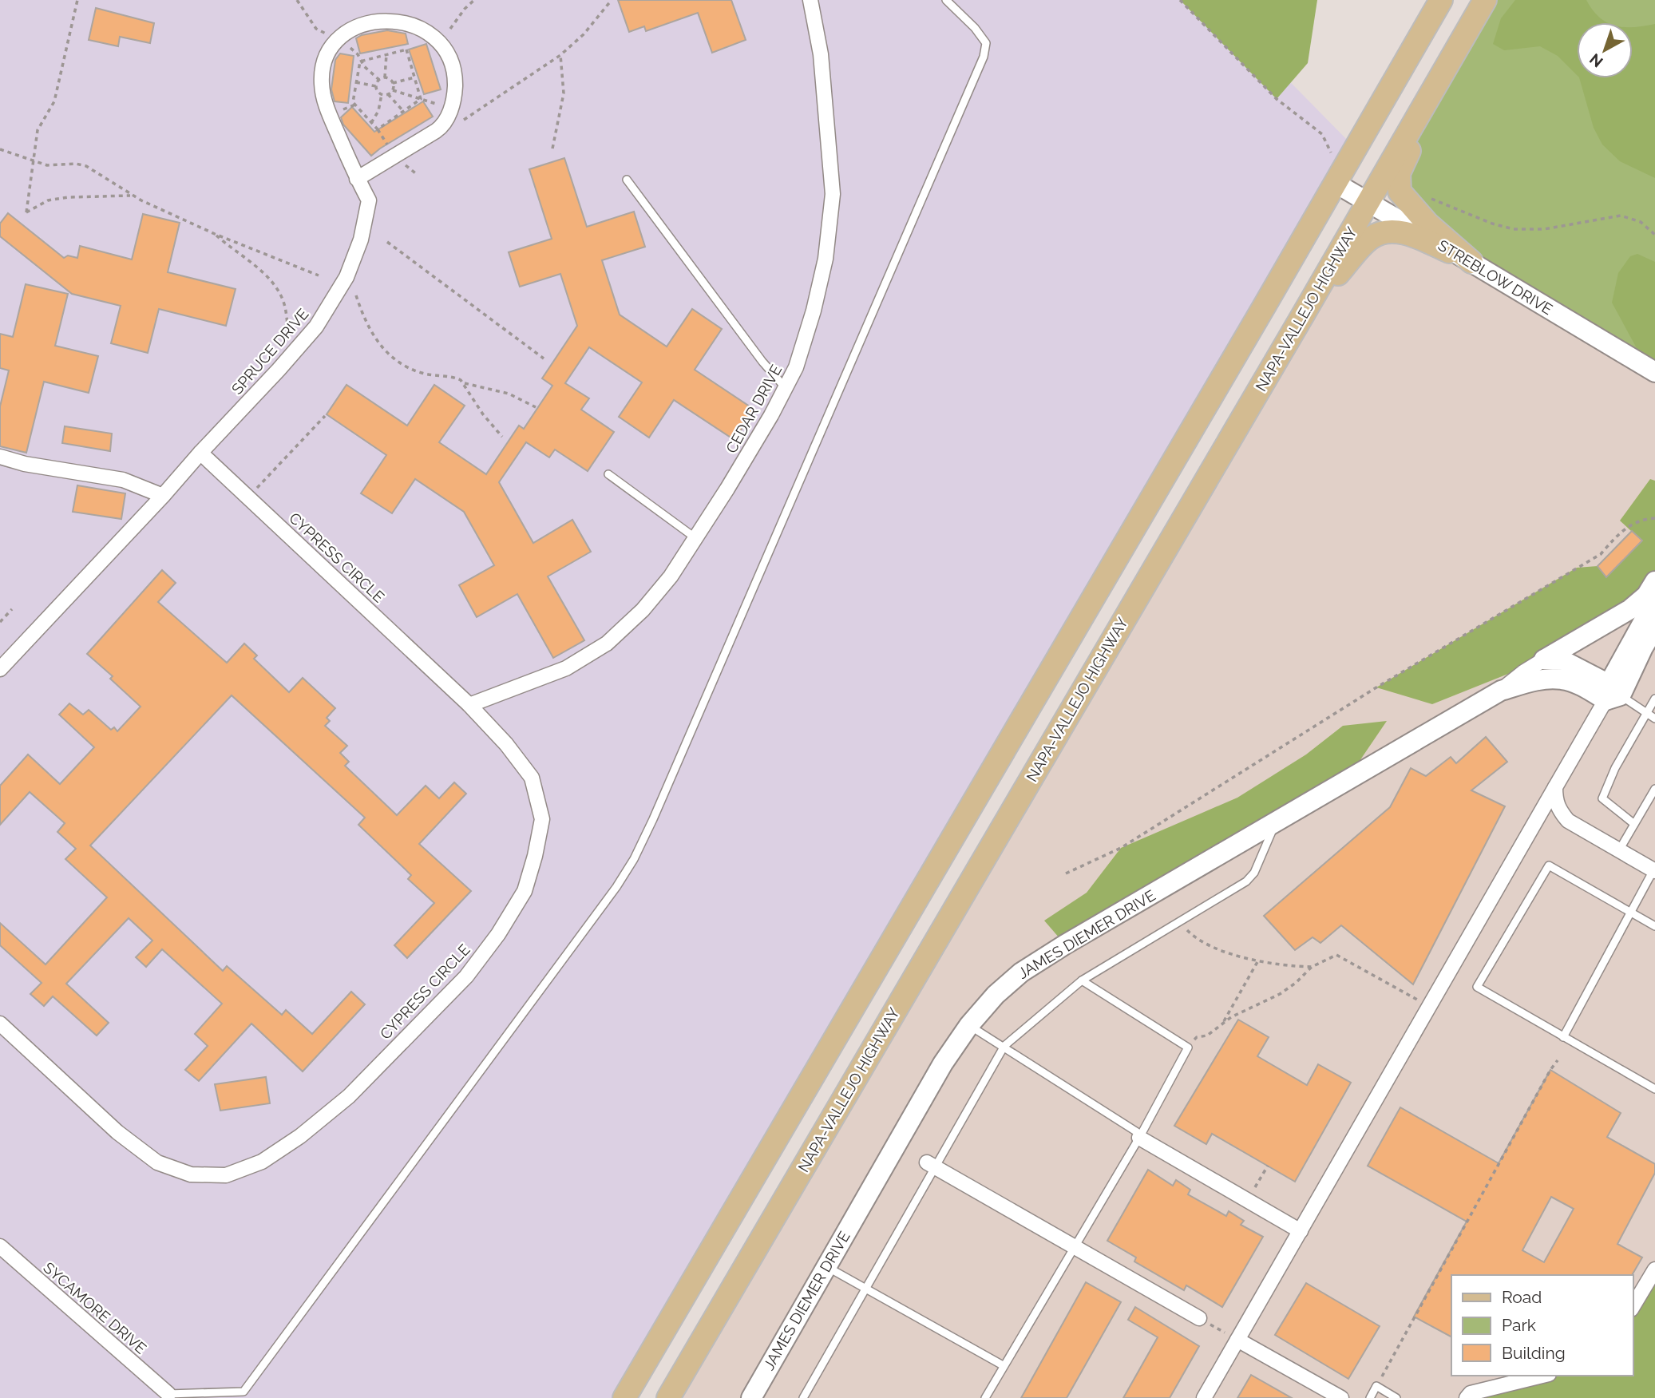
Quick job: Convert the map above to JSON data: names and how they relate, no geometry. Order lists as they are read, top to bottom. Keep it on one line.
{"streets":{"main road":["NAPA-VALLEJO HIGHWAY"],"street":["STREBLOW DRIVE","SPRUCE DRIVE","CEDAR DRIVE","CYPRESS CIRCLE","JAMES DIEMER DRIVE","SYCAMORE DRIVE"]},"crossings":[["STREBLOW DRIVE","NAPA-VALLEJO HIGHWAY"],["SPRUCE DRIVE","CYPRESS CIRCLE"],["CEDAR DRIVE","CYPRESS CIRCLE"]],"legend":["Road","Park","Building"],"north":"bottom left"}
